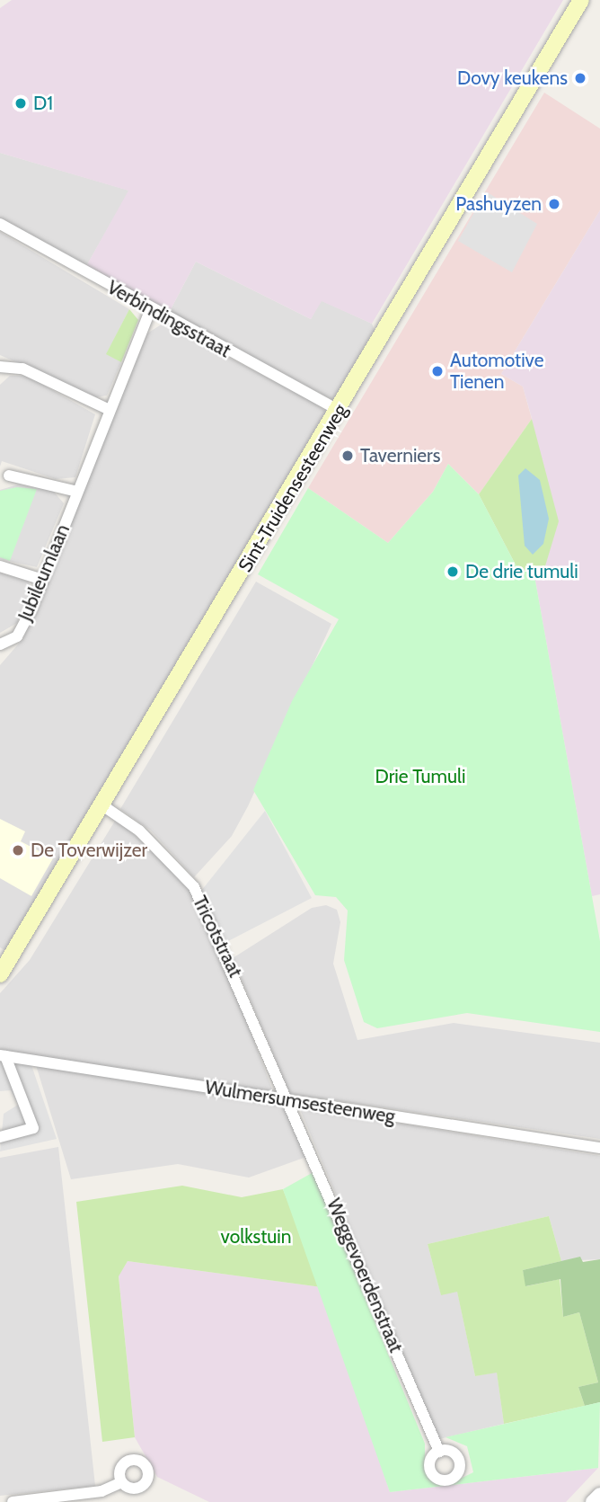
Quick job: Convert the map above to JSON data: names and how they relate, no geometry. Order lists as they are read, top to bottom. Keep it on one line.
{"streets":{"main road":["Sint-Truidensesteenweg"],"street":["Verbindingsstraat","Jubileumlaan","Tricotstraat","Wulmersumsesteenweg","Weggevoerdenstraat"]},"crossings":[["Verbindingsstraat","Sint-Truidensesteenweg"],["Verbindingsstraat","Jubileumlaan"],["Sint-Truidensesteenweg","Tricotstraat"],["Tricotstraat","Wulmersumsesteenweg"],["Tricotstraat","Weggevoerdenstraat"],["Wulmersumsesteenweg","Weggevoerdenstraat"]],"parks":["Drie Tumuli","volkstuin"],"places":["Dovy keukens","D1","Pashuyzen","Automotive Tienen","Taverniers","De drie tumuli","De Toverwijzer"]}
